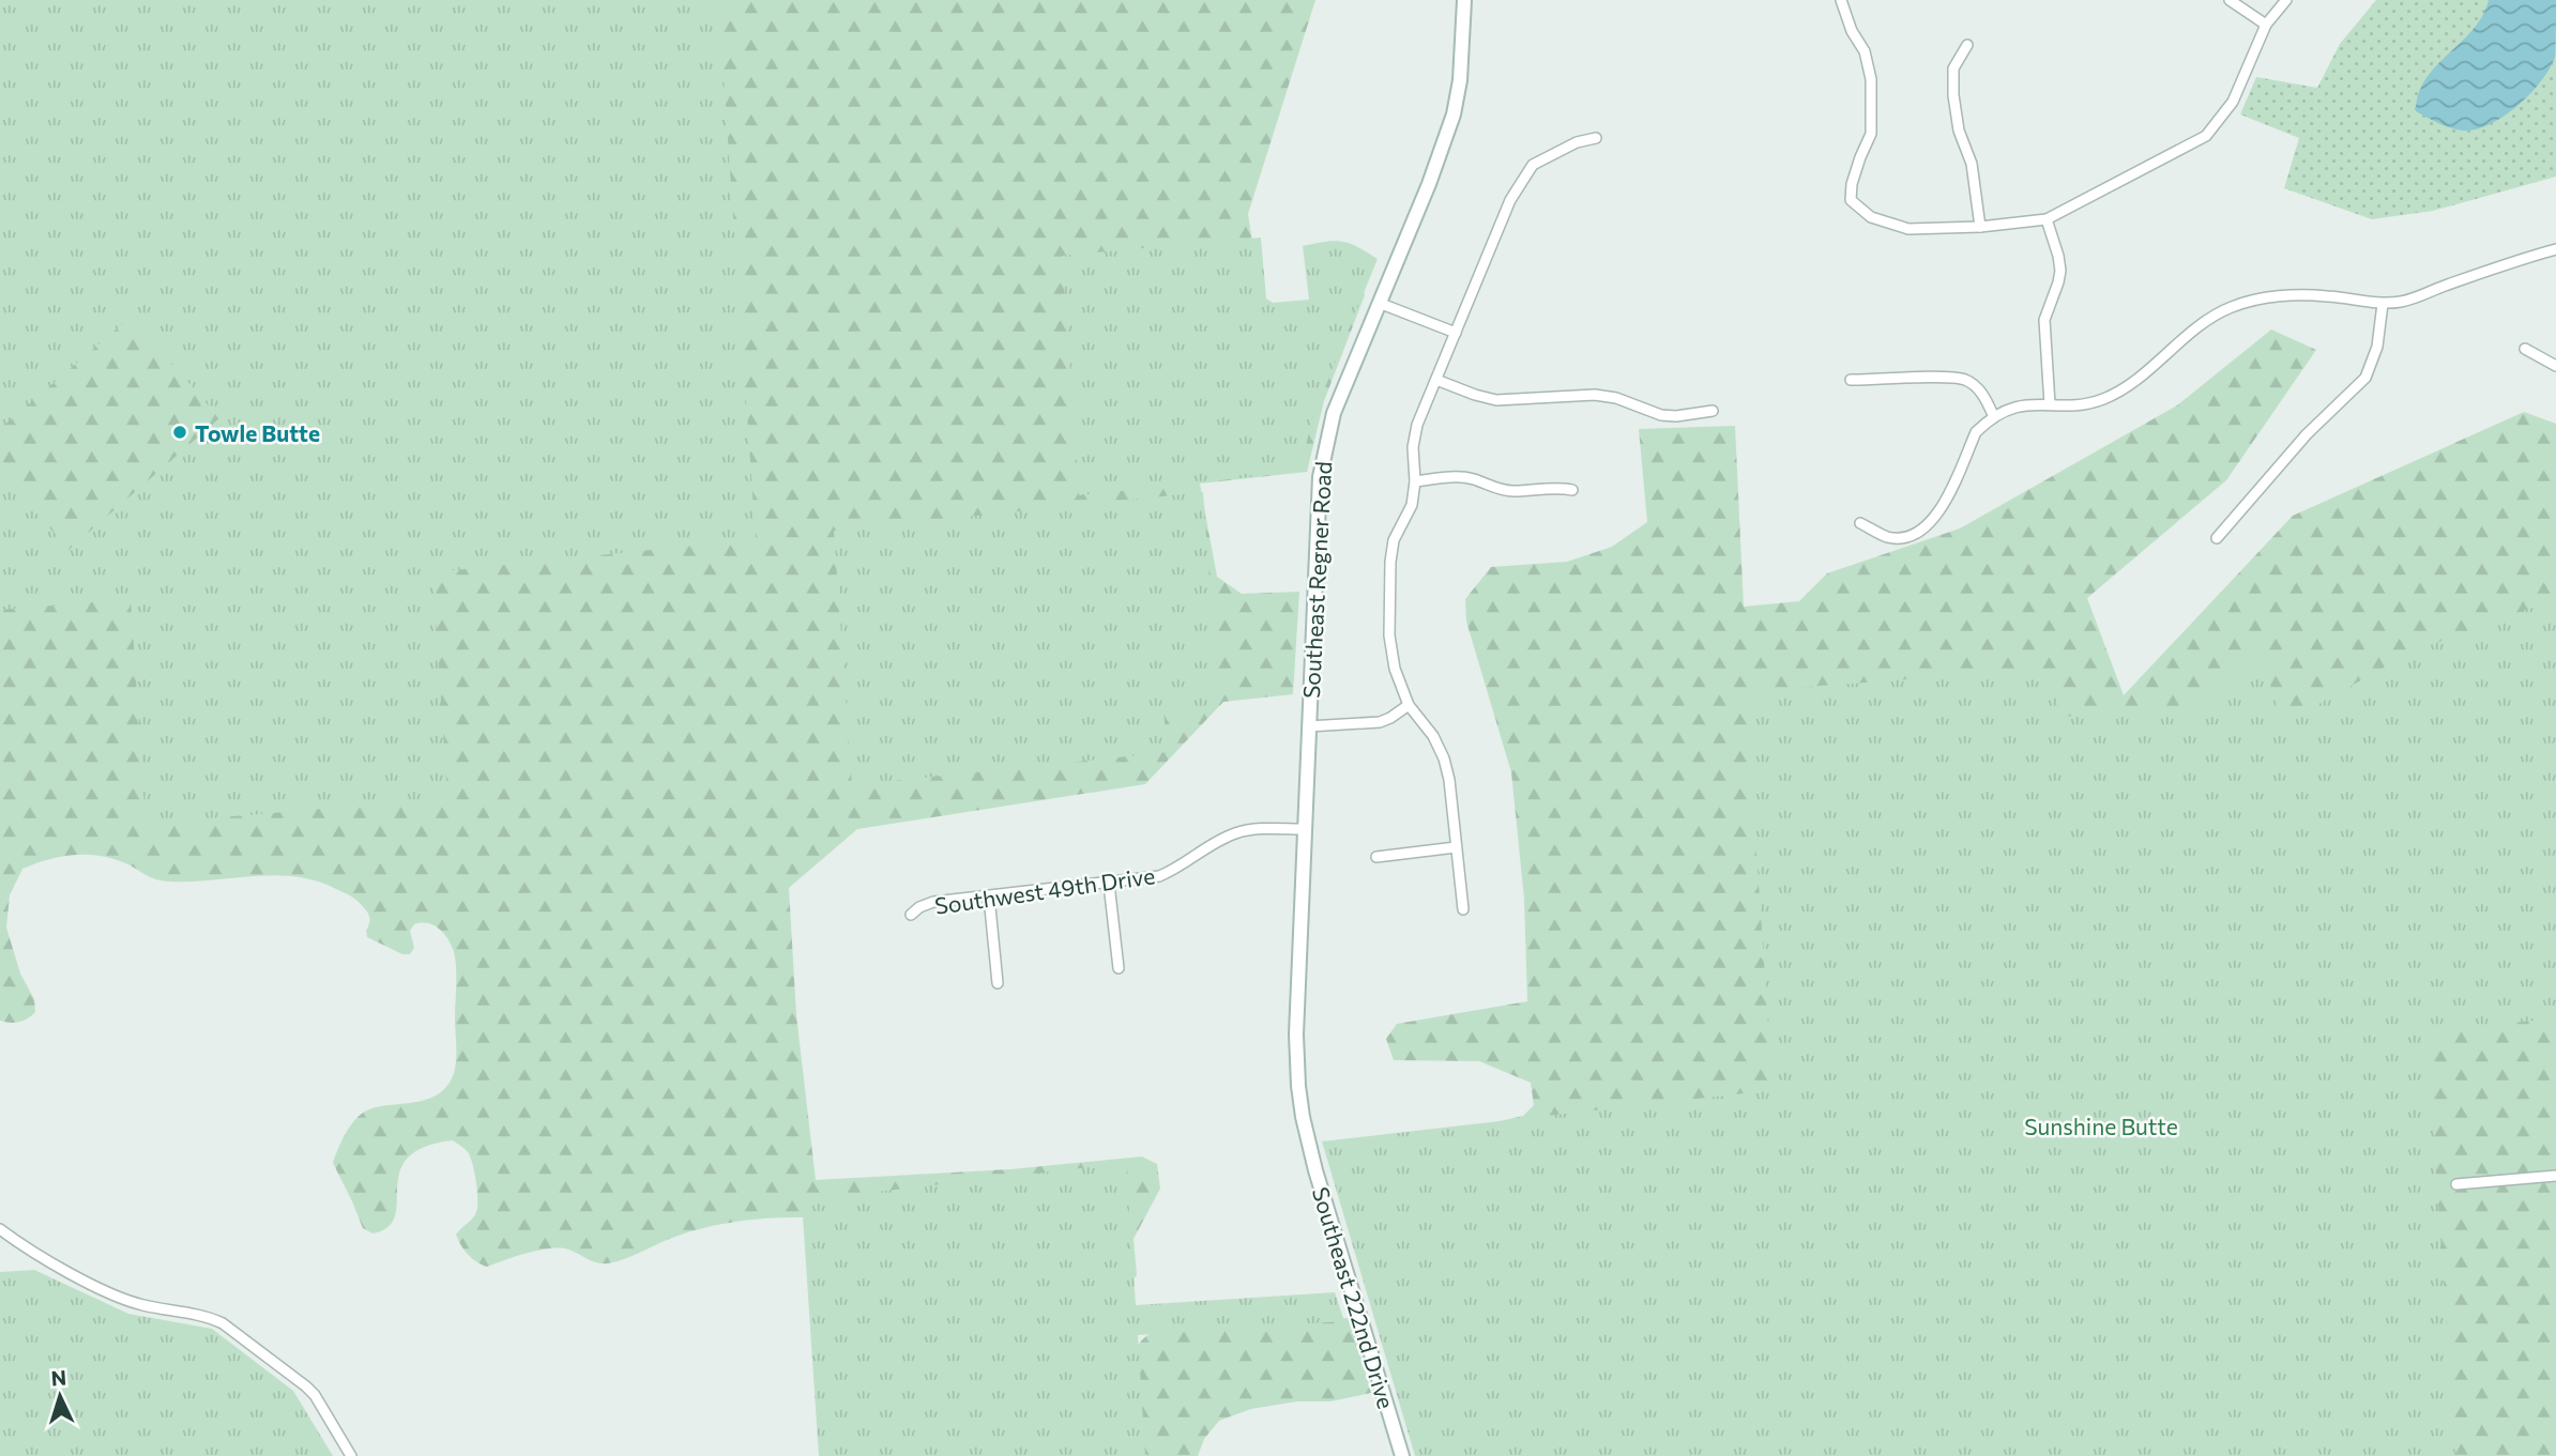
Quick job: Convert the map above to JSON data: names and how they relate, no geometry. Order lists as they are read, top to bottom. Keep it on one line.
{"streets":{"main road":["Southeast Regner Road","Southeast 222nd Drive"],"street":["Southwest 49th Drive"]},"crossings":[["Southeast Regner Road","Southwest 49th Drive"],["Southeast Regner Road","Southeast 222nd Drive"]],"parks":["Sunshine Butte"],"places":["Towle Butte"],"north":"top"}
